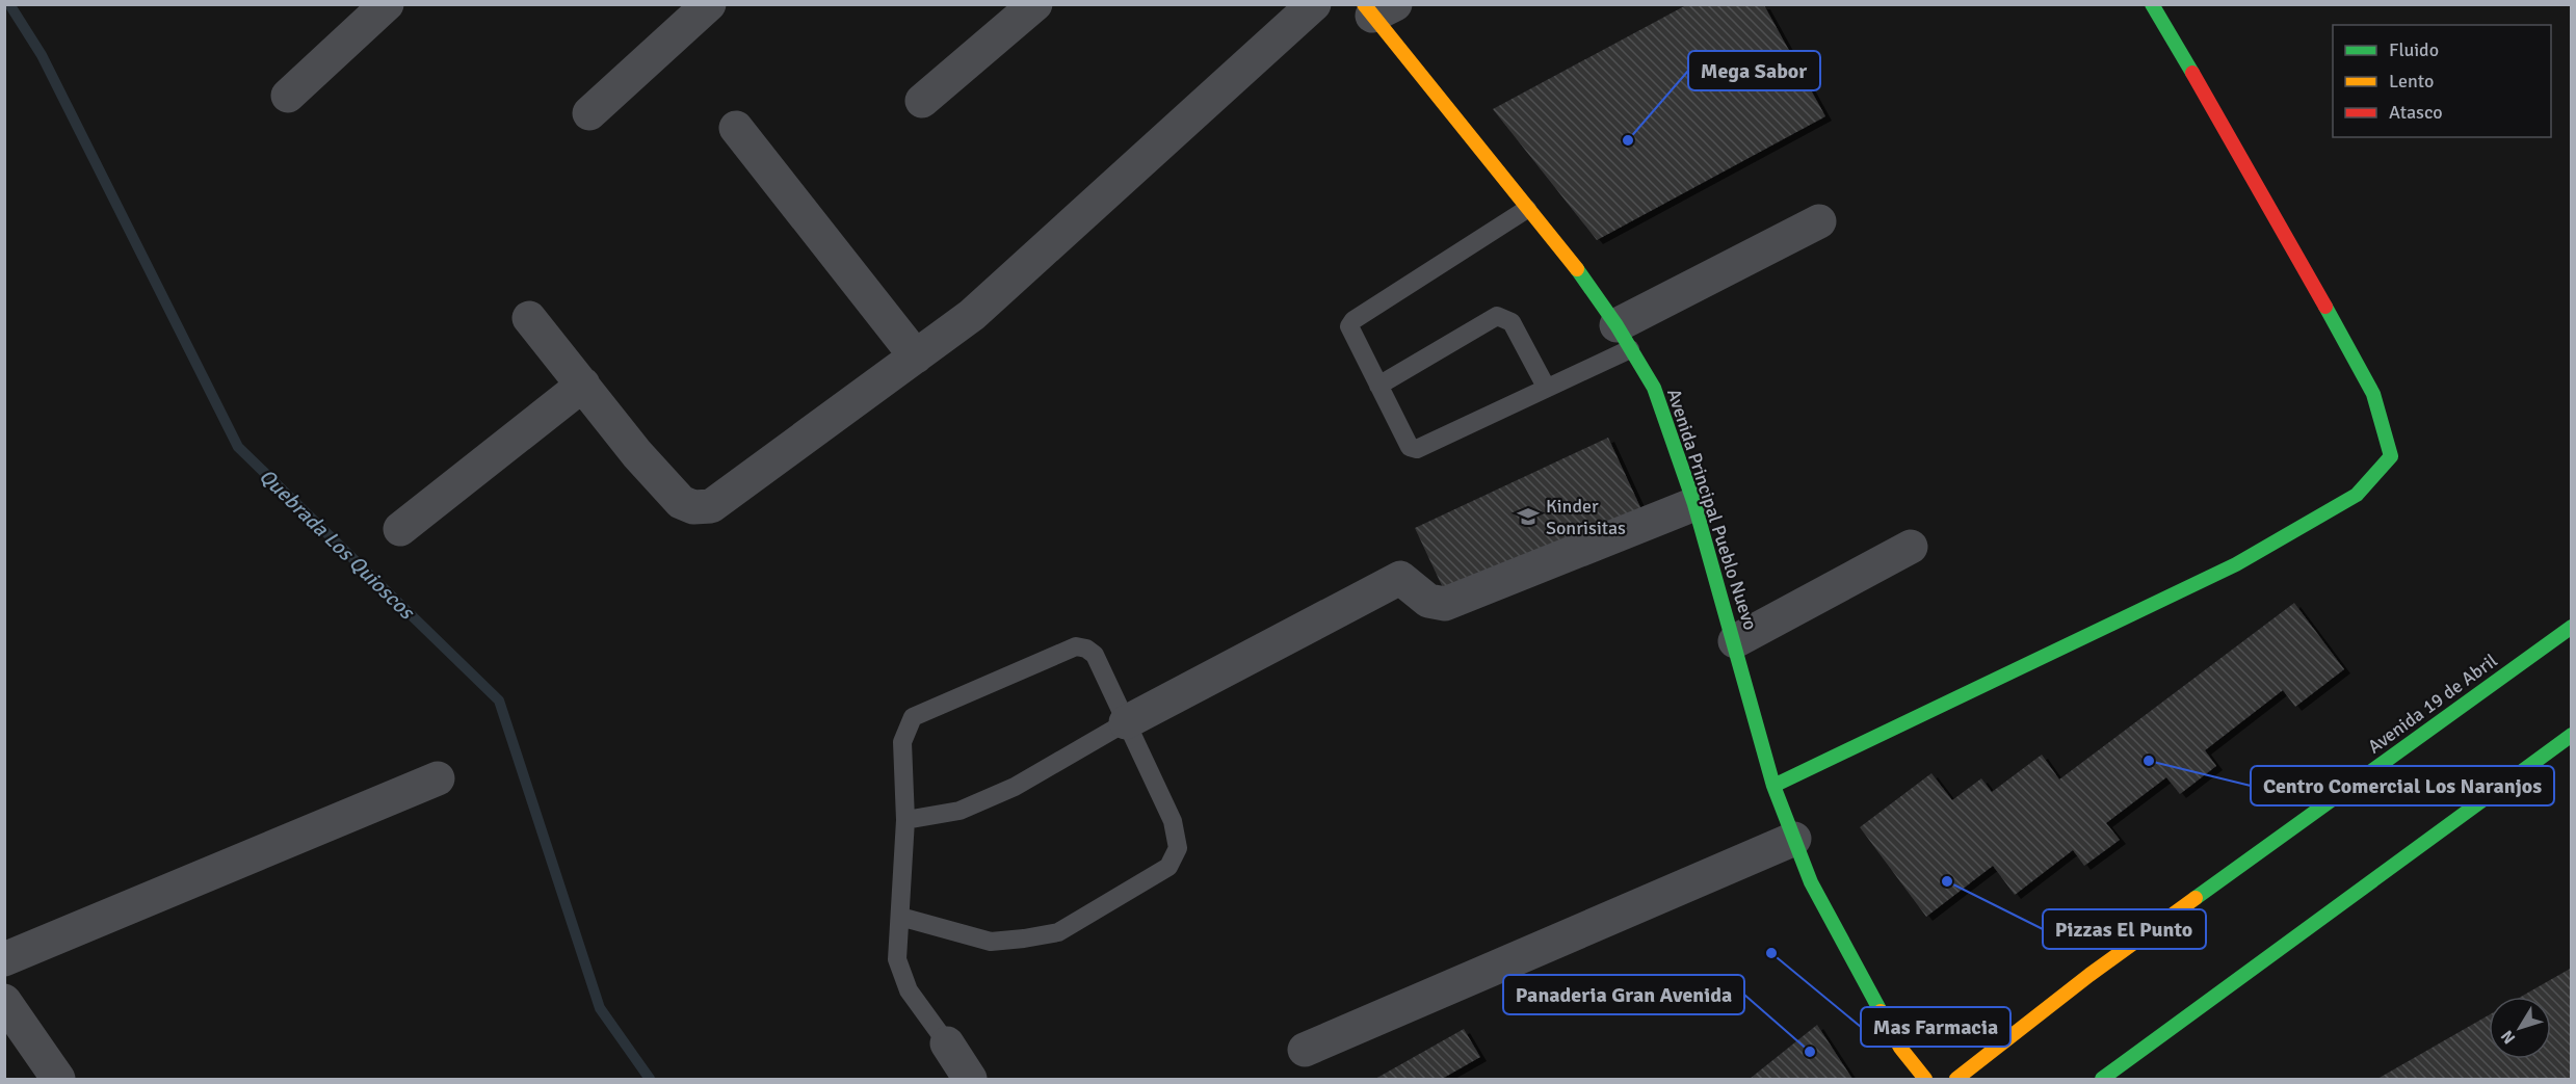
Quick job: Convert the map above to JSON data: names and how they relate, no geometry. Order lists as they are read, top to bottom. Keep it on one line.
{"streets":{"street":["Avenida Principal Pueblo Nuevo","Avenida 19 de Abril"]},"water":["Quebrada Los Quioscos"],"places":{"other":["Mega Sabor","Centro Comercial Los Naranjos","Pizzas El Punto","Mas Farmacia","Panaderia Gran Avenida"],"school or university":["Kinder Sonrisitas"]},"legend":["Fluido","Lento","Atasco"],"north":"bottom left"}
